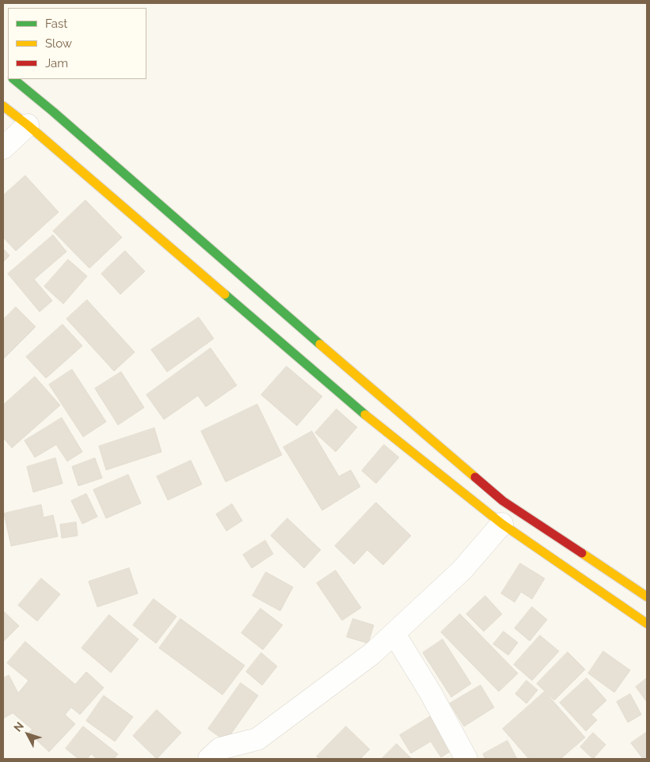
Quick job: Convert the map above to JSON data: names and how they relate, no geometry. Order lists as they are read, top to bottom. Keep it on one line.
{"legend":["Fast","Slow","Jam"],"north":"top left"}
